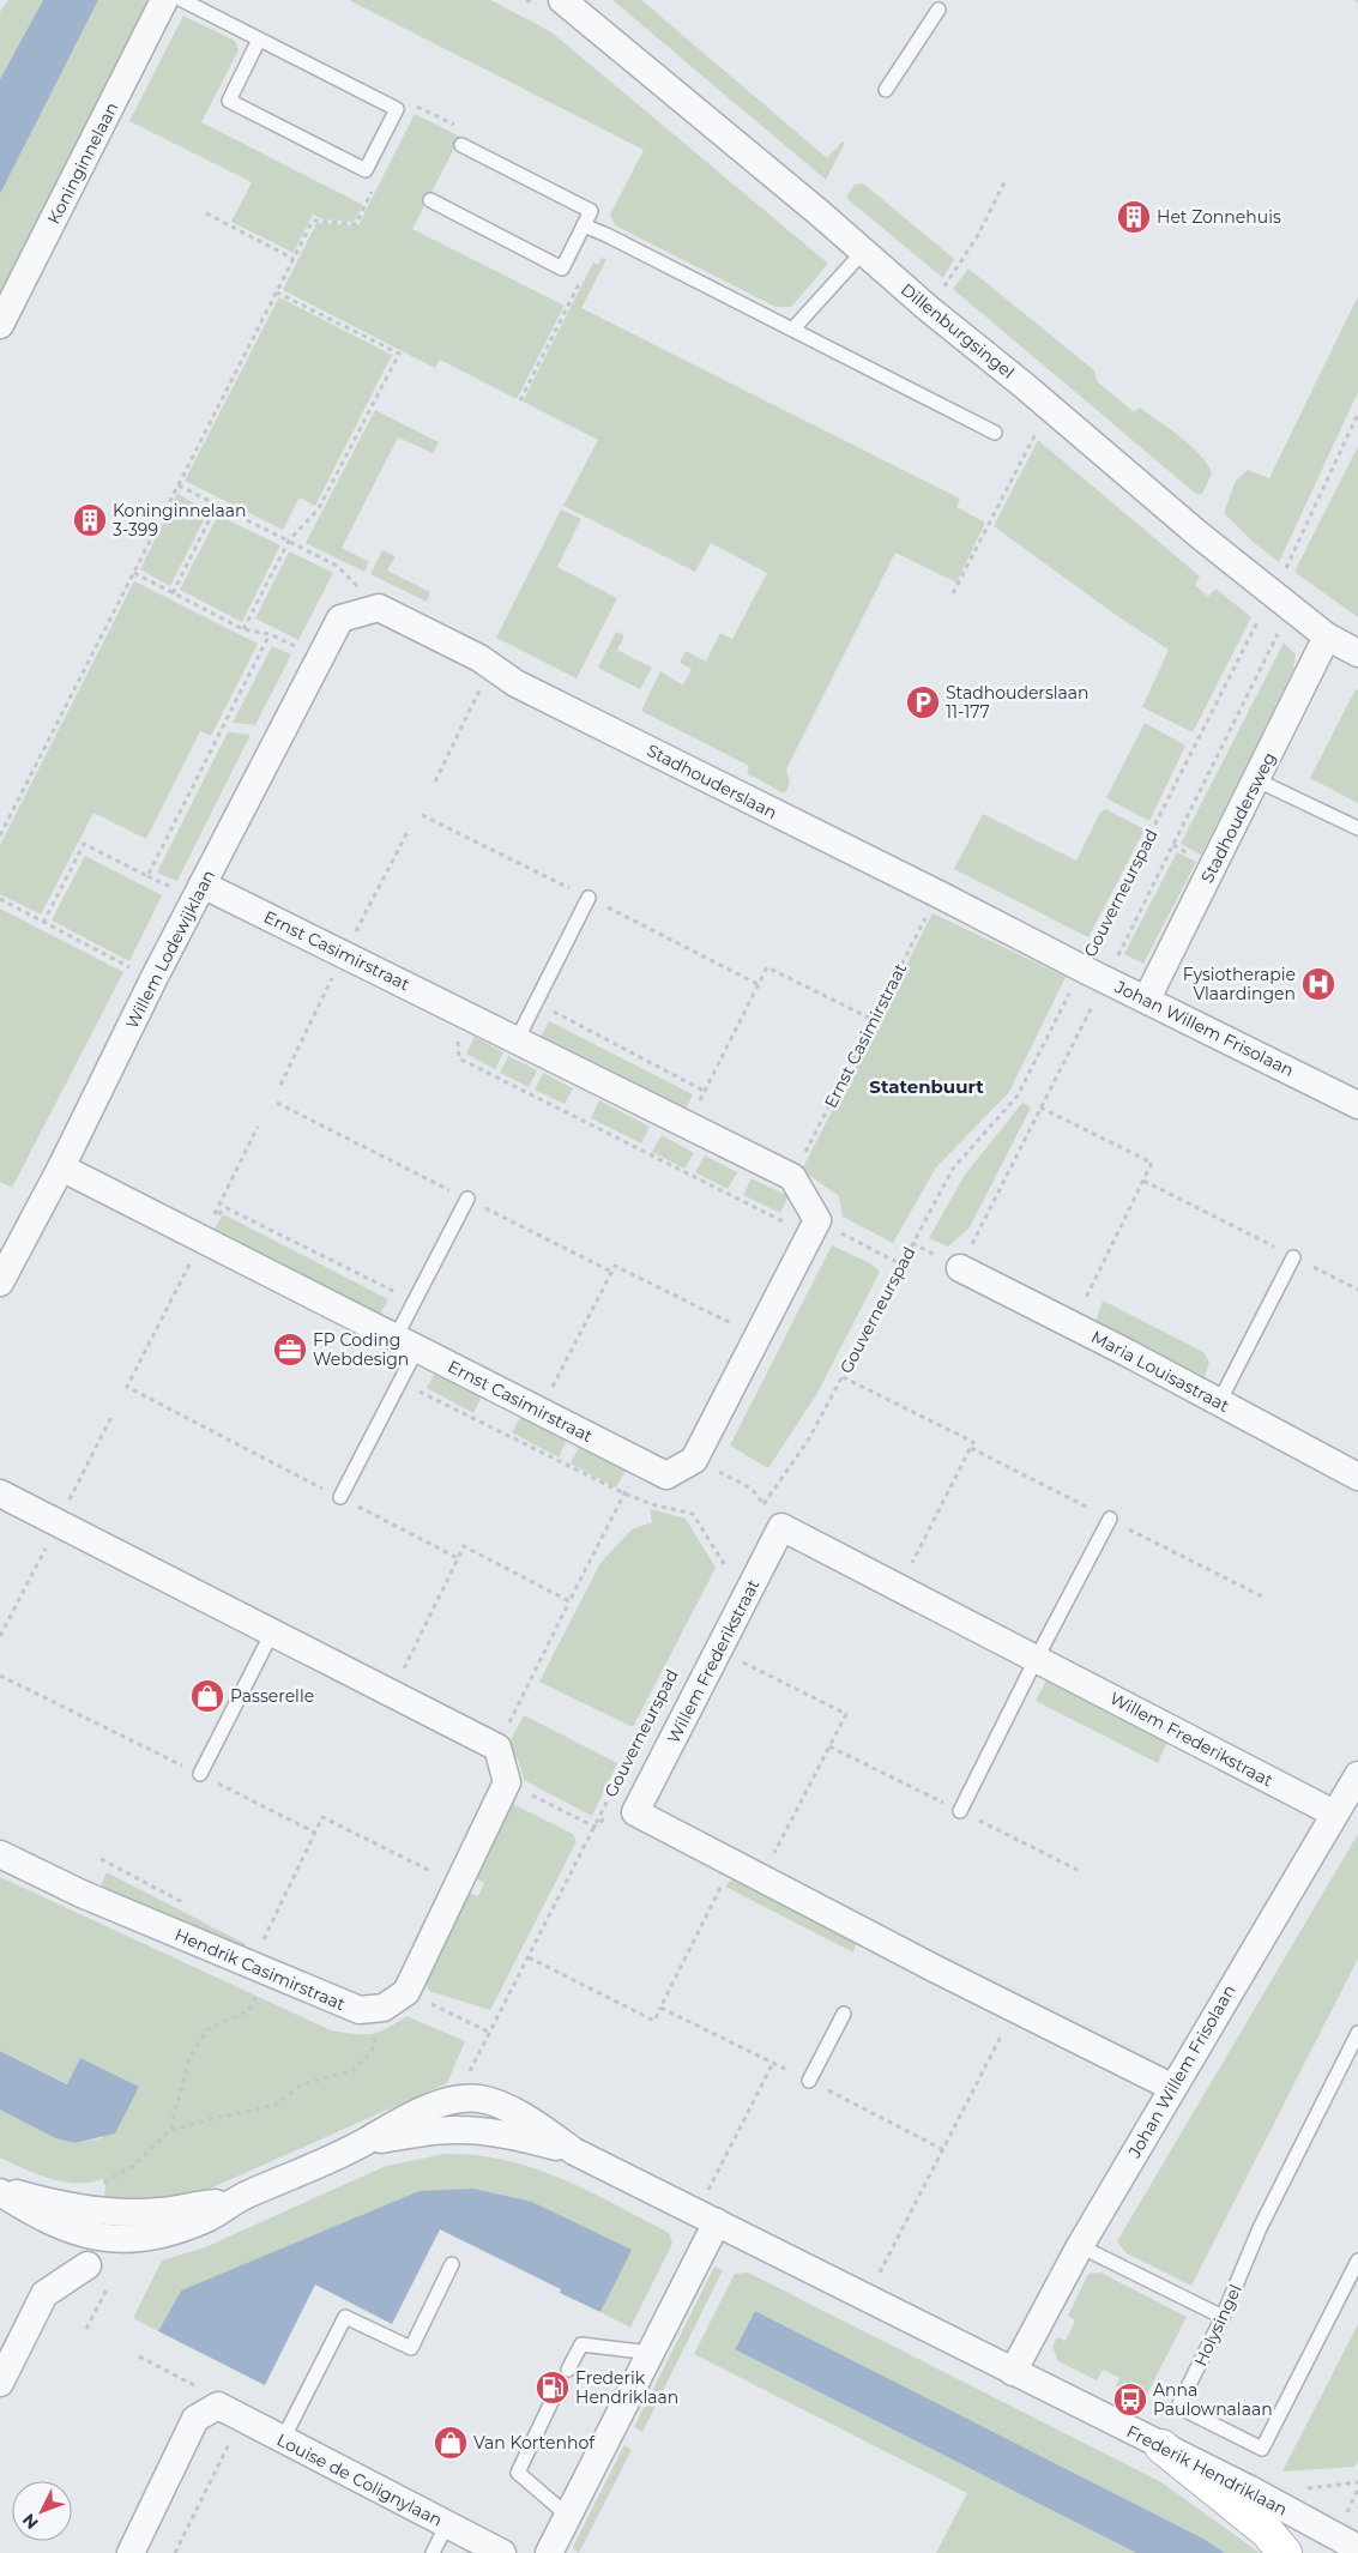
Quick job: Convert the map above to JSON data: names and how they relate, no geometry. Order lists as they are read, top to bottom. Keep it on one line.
{"streets":{"street":["Koninginnelaan","Dillenburgsingel","Stadhouderslaan","Stadhoudersweg","Willem Lodewijklaan","Ernst Casimirstraat","Johan Willem Frisolaan","Maria Louisastraat","Willem Frederikstraat","Hendrik Casimirstraat","Frederik Hendriklaan","Louise de Colignylaan"],"lane":["Holysingel"],"path":["Gouverneurspad"]},"crossings":[["Dillenburgsingel","Stadhoudersweg"],["Dillenburgsingel","Gouverneurspad"],["Stadhouderslaan","Gouverneurspad"],["Stadhouderslaan","Willem Lodewijklaan"],["Stadhouderslaan","Ernst Casimirstraat"],["Stadhouderslaan","Johan Willem Frisolaan"],["Stadhoudersweg","Johan Willem Frisolaan"],["Gouverneurspad","Johan Willem Frisolaan"],["Gouverneurspad","Frederik Hendriklaan"],["Willem Lodewijklaan","Ernst Casimirstraat"],["Johan Willem Frisolaan","Willem Frederikstraat"],["Johan Willem Frisolaan","Frederik Hendriklaan"]],"districts":["Statenbuurt"],"places":{"building":["Het Zonnehuis","Koninginnelaan 3-399"],"parking":["Stadhouderslaan 11-177"],"hospital":["Fysiotherapie Vlaardingen"],"office":["FP Coding Webdesign"],"shop":["Passerelle","Van Kortenhof"],"fuel station":["Frederik Hendriklaan"],"bus stop":["Anna Paulownalaan"]},"north":"bottom left"}
